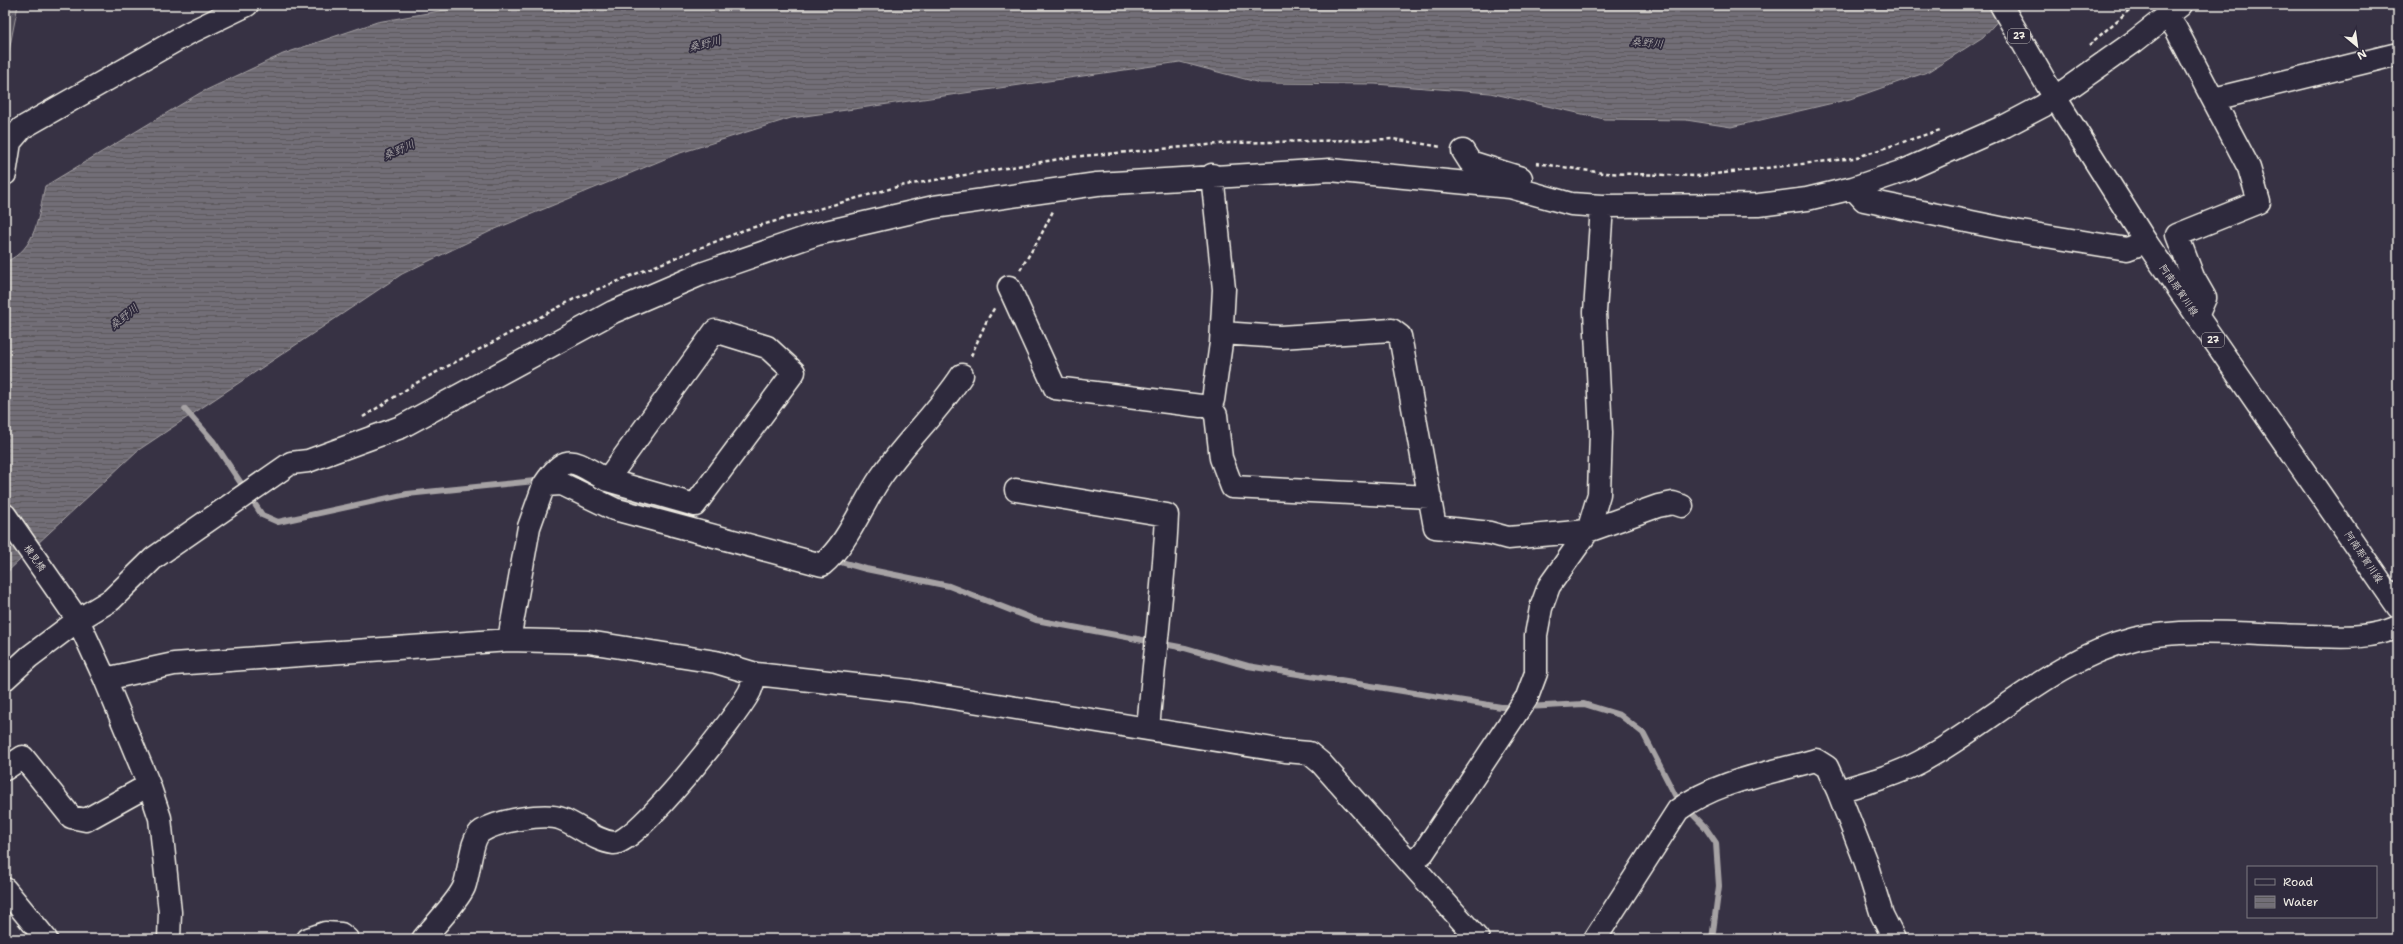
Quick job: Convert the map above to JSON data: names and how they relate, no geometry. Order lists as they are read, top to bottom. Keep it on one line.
{"streets":{"street":["27","阿南那賀川線","横見橋"]},"water":["桑野川"],"legend":["Road","Water"],"north":"bottom right"}
